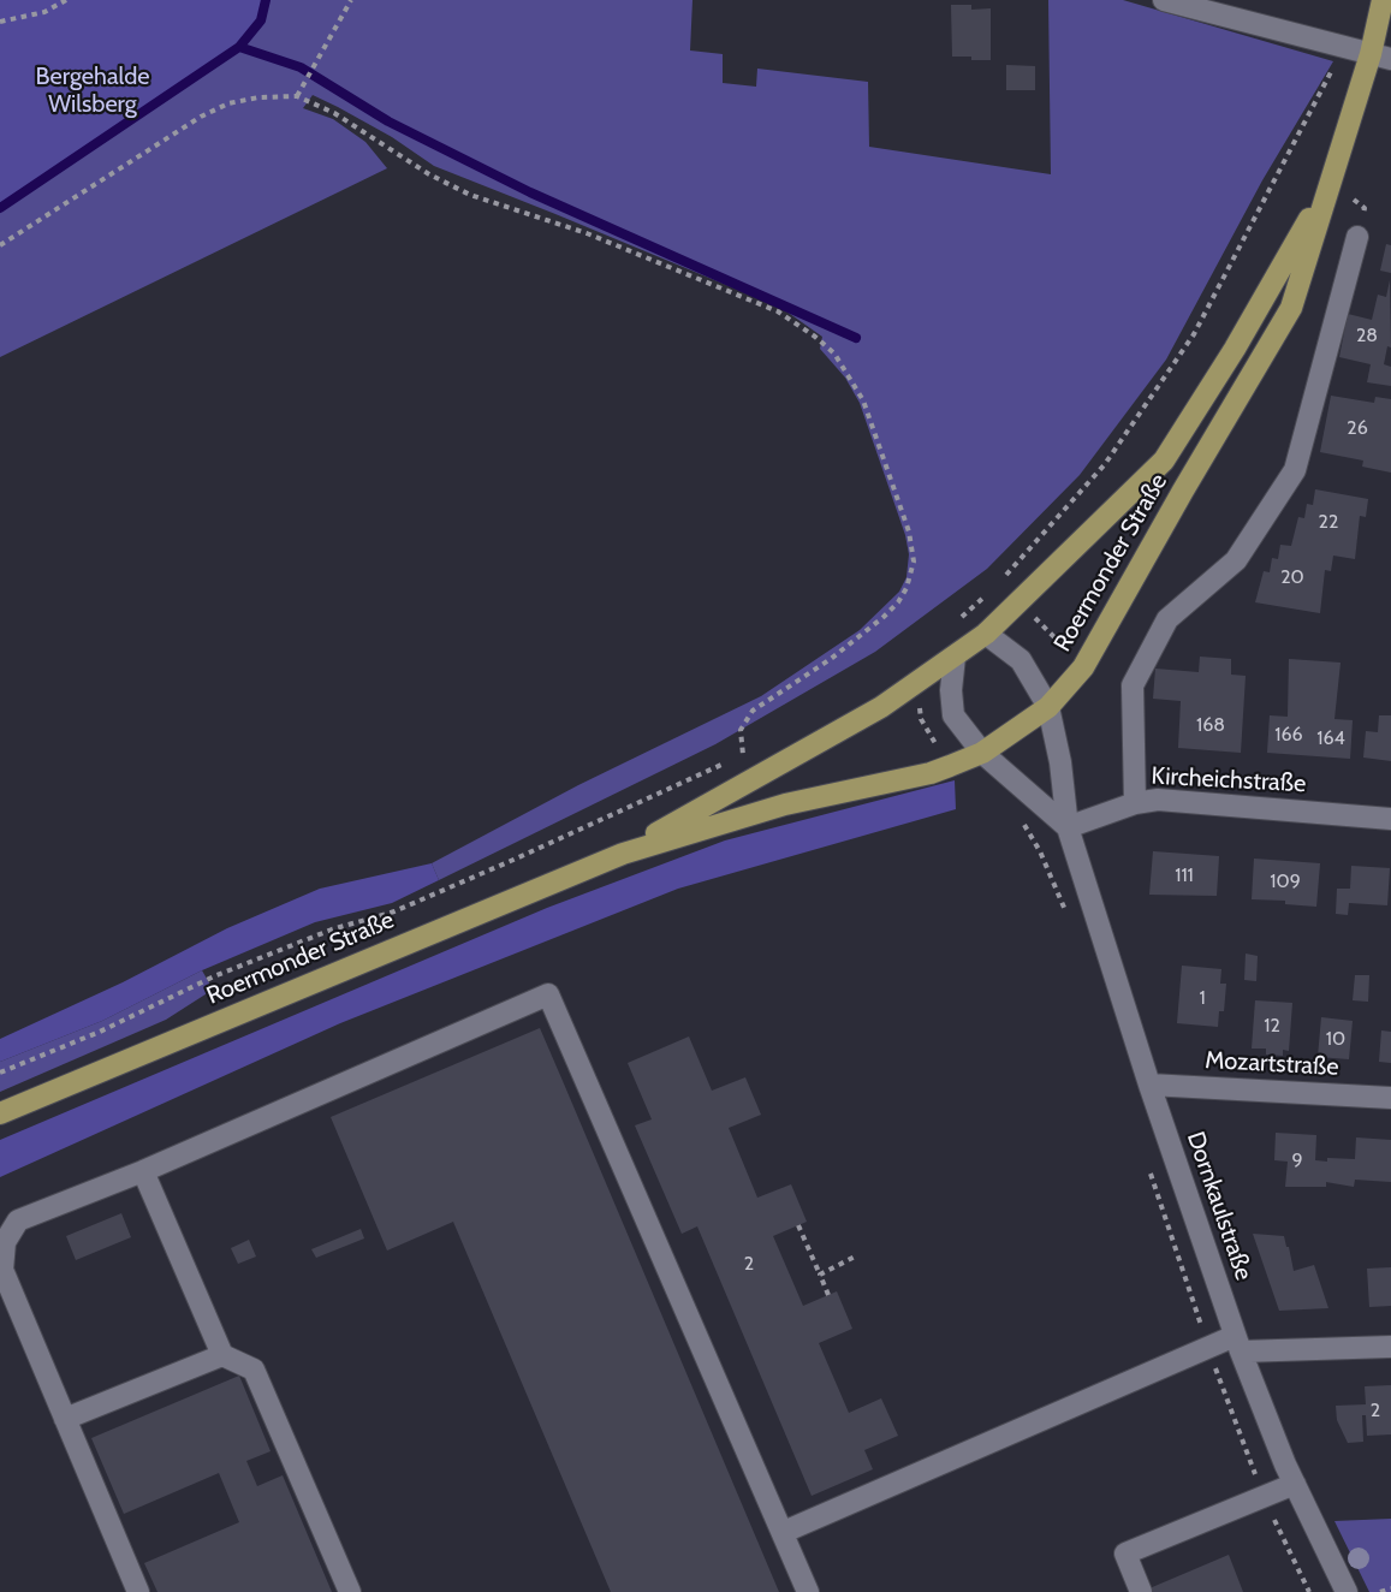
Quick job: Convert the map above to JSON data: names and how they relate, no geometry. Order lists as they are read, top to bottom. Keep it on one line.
{"streets":{"main road":["Roermonder Straße"],"street":["Kircheichstraße","Mozartstraße","Dornkaulstraße"]},"crossings":[["Roermonder Straße","Dornkaulstraße"],["Kircheichstraße","Dornkaulstraße"],["Mozartstraße","Dornkaulstraße"]],"parks":["Bergehalde Wilsberg"],"house_numbers":["28","26","22","20","168","166","164","111","109","1","12","10","9","2","2"]}
